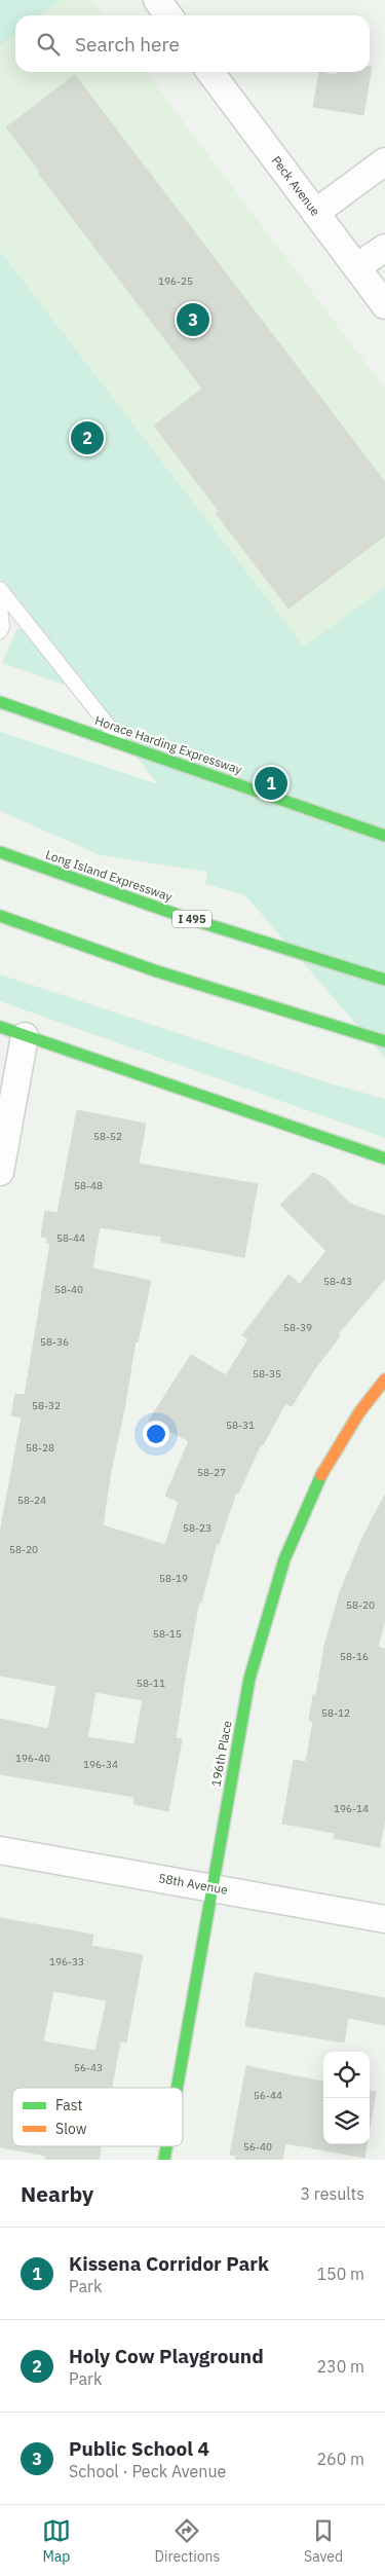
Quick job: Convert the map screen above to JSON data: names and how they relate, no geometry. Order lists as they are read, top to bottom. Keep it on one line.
{"streets":{"main road":["Horace Harding Expressway","Long Island Expressway","I 495","196th Place"],"street":["Peck Avenue","58th Avenue"]},"crossings":[["196th Place","58th Avenue"]],"house_numbers":["196-25","58-52","58-48","58-44","58-43","58-40","58-39","58-36","58-35","58-32","58-31","58-28","58-27","58-24","58-23","58-20","58-19","58-20","58-15","58-16","58-11","58-12","196-40","196-34","196-14","196-33","56-43","56-44","56-40"],"legend":["Fast","Slow"],"page":{"search":"Search here","pins":["3","2","1"],"heading":["Nearby","3 results"],"list":[{"mark":"1","name":"Kissena Corridor Park","note":"Park","value":"150 m"},{"mark":"2","name":"Holy Cow Playground","note":"Park","value":"230 m"},{"mark":"3","name":"Public School 4","note":"School · Peck Avenue","value":"260 m"}],"nav":["Map","Directions","Saved"]}}
